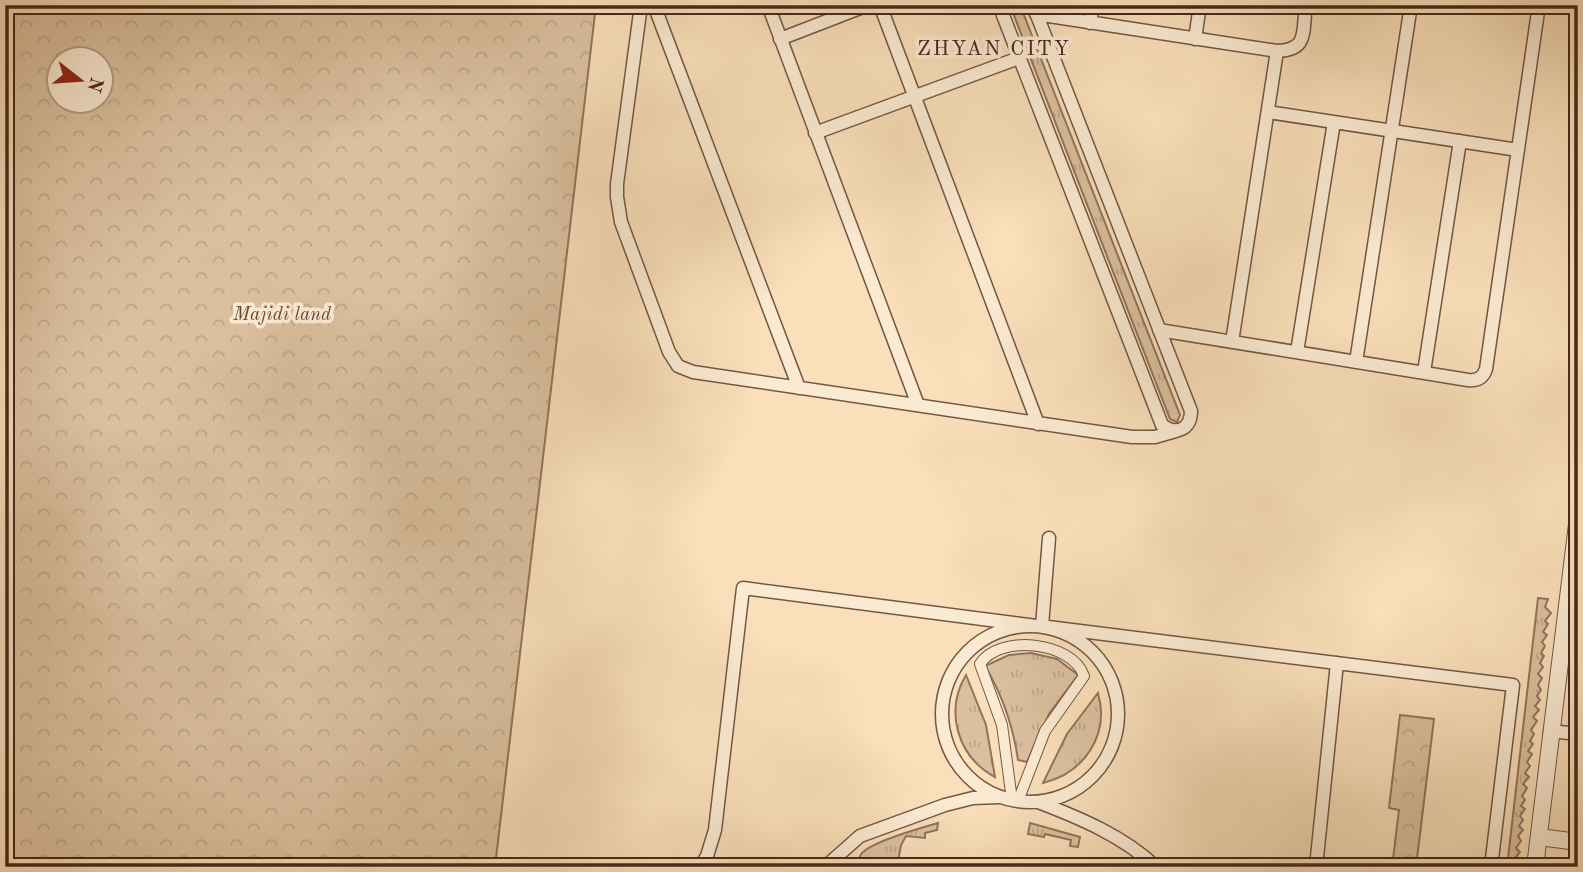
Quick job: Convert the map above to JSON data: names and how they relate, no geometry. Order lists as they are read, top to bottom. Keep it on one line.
{"districts":["ZHYAN CITY"],"parks":["Majidi land"],"north":"right"}
